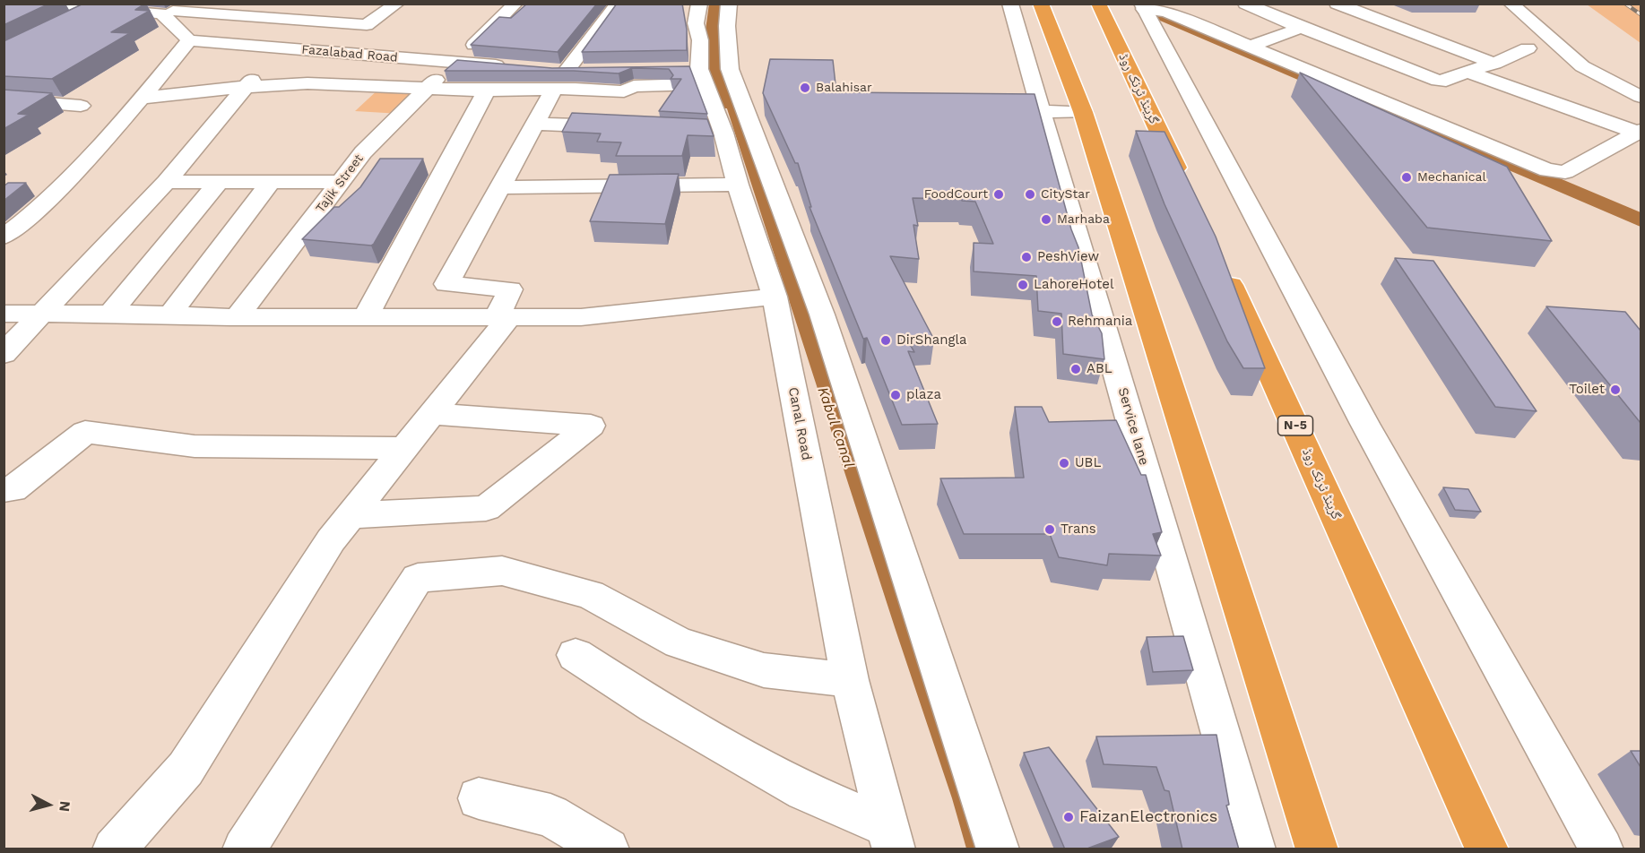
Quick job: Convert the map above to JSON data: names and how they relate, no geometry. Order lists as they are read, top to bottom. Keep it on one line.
{"streets":{"highway":["گرینڈ ٹرنک روڈ","N-5"],"street":["Fazalabad Road","Tajik Street","Canal Road","Service lane"]},"crossings":[["Fazalabad Road","Tajik Street"]],"water":["Kabul Canal"],"places":["Balahisar","Mechanical","FoodCourt","CityStar","Marhaba","PeshView","LahoreHotel","Rehmania","DirShangla","ABL","Toilet","plaza","UBL","Trans","FaizanElectronics"],"north":"right"}
